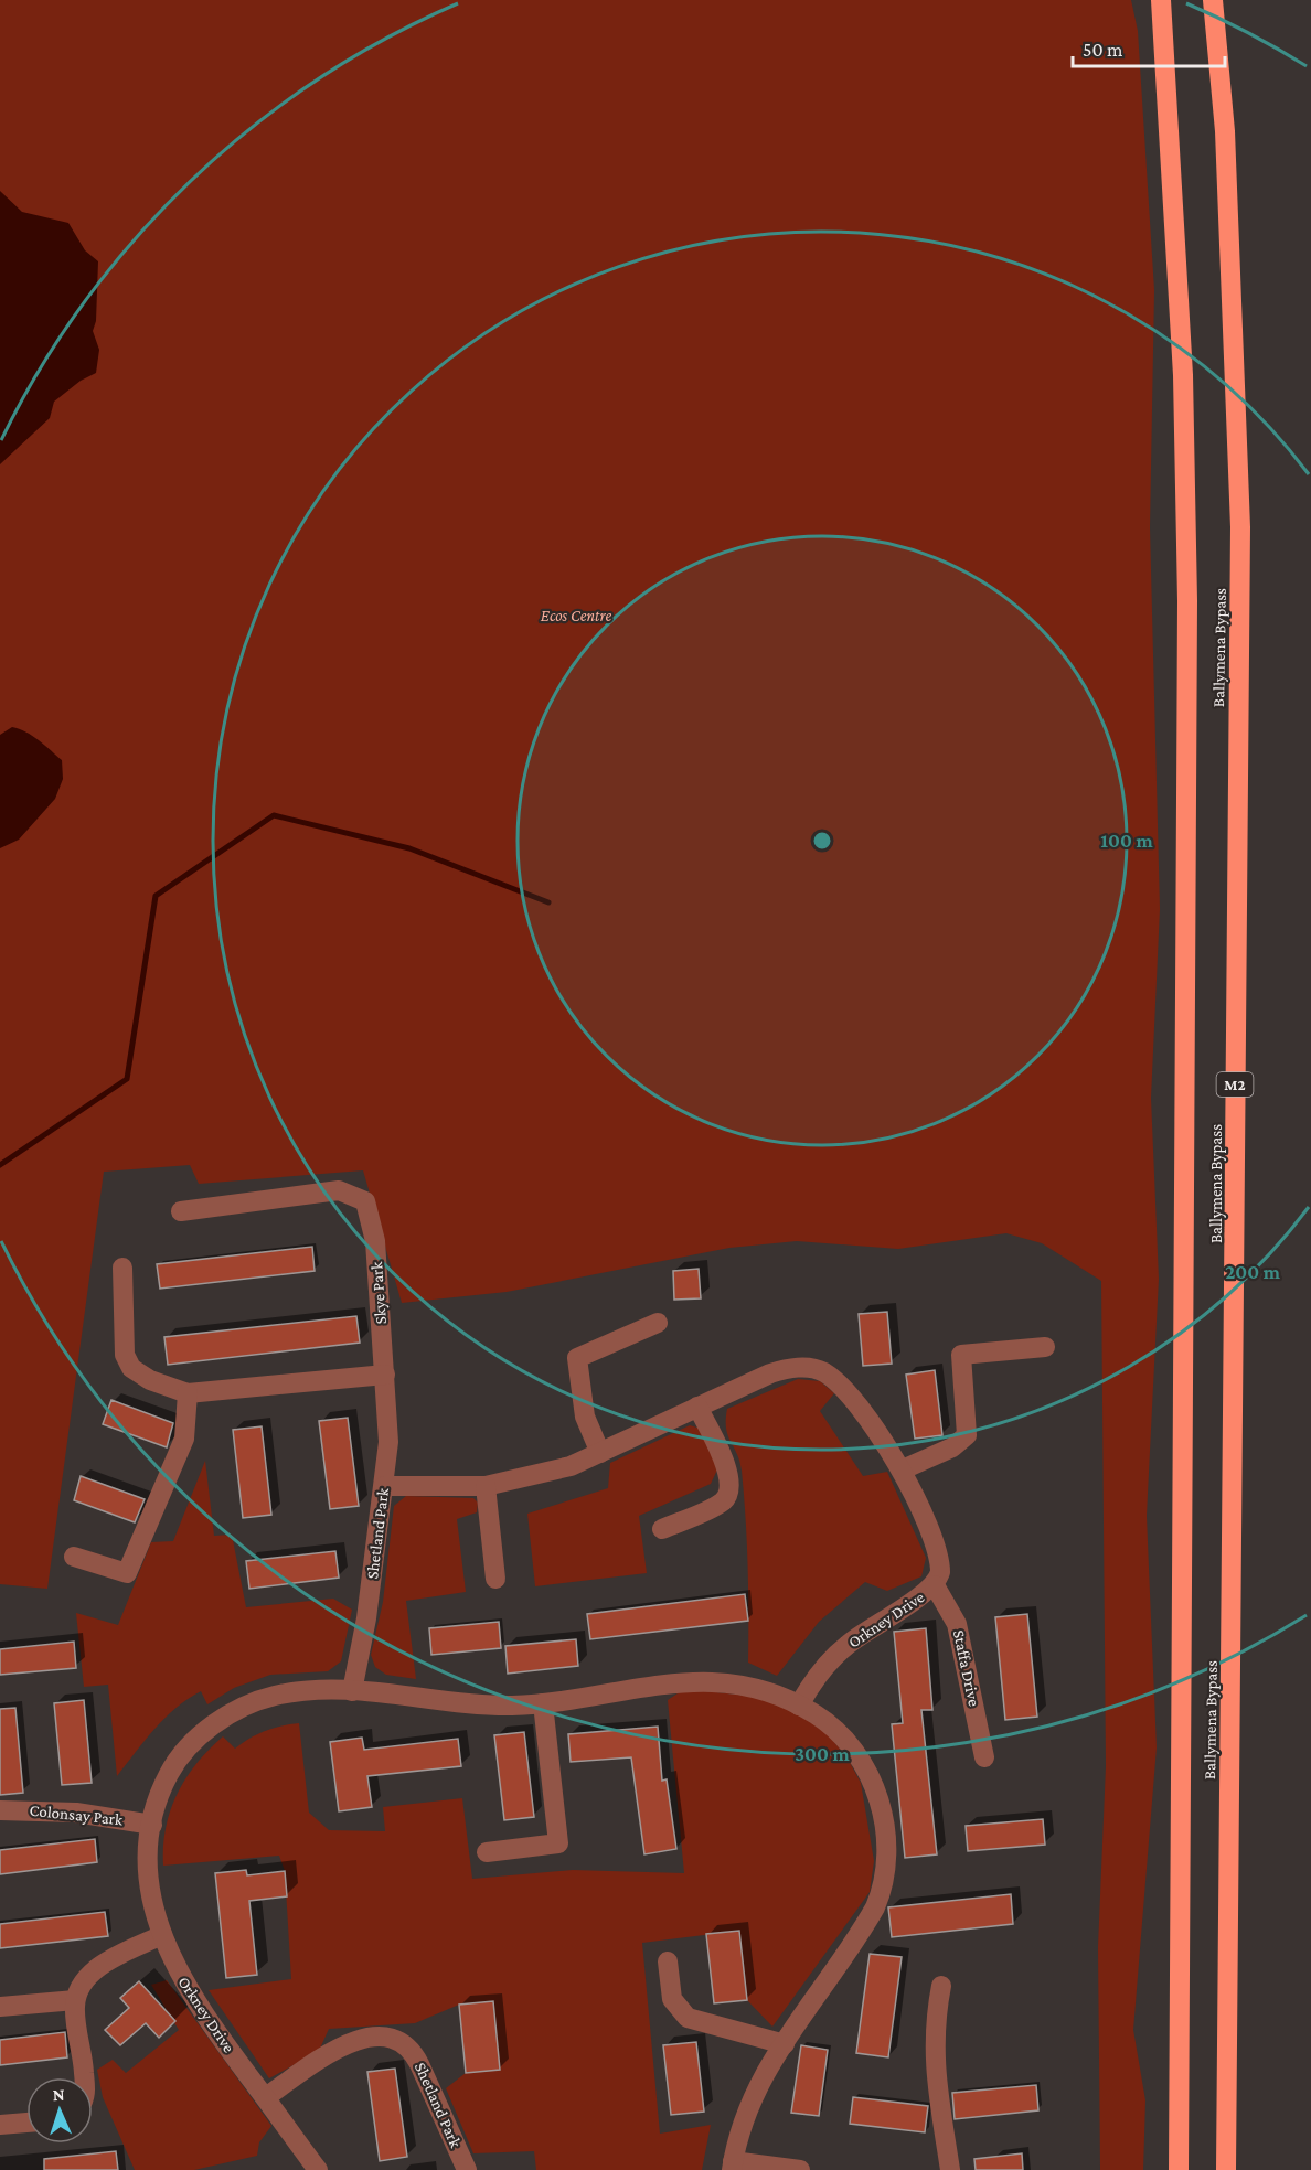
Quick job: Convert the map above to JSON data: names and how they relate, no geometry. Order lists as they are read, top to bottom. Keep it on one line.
{"streets":{"highway":["Ballymena Bypass","M2"],"street":["Skye Park","Shetland Park","Orkney Drive","Staffa Drive","Colonsay Park"]},"crossings":[["Skye Park","Shetland Park"],["Shetland Park","Orkney Drive"],["Orkney Drive","Staffa Drive"],["Orkney Drive","Colonsay Park"]],"parks":["Ecos Centre"],"scale_bar":"50 m","north":"top","rings":["100 m","200 m","300 m"]}
